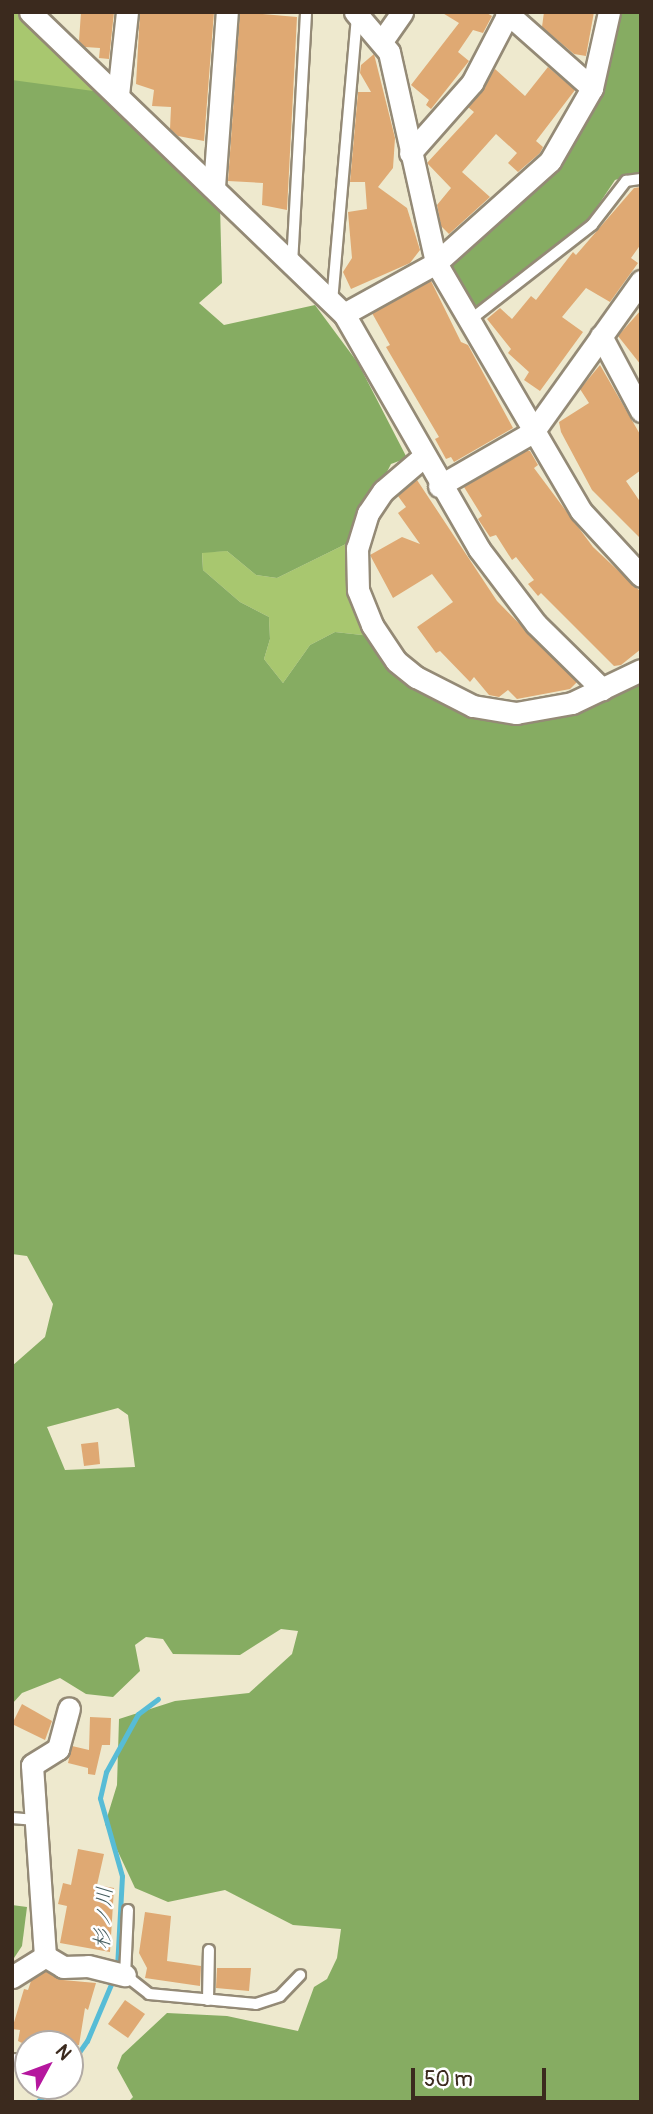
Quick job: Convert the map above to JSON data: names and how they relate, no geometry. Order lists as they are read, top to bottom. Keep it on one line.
{"water":["杉ノ川"],"scale_bar":"50 m","north":"top right"}
